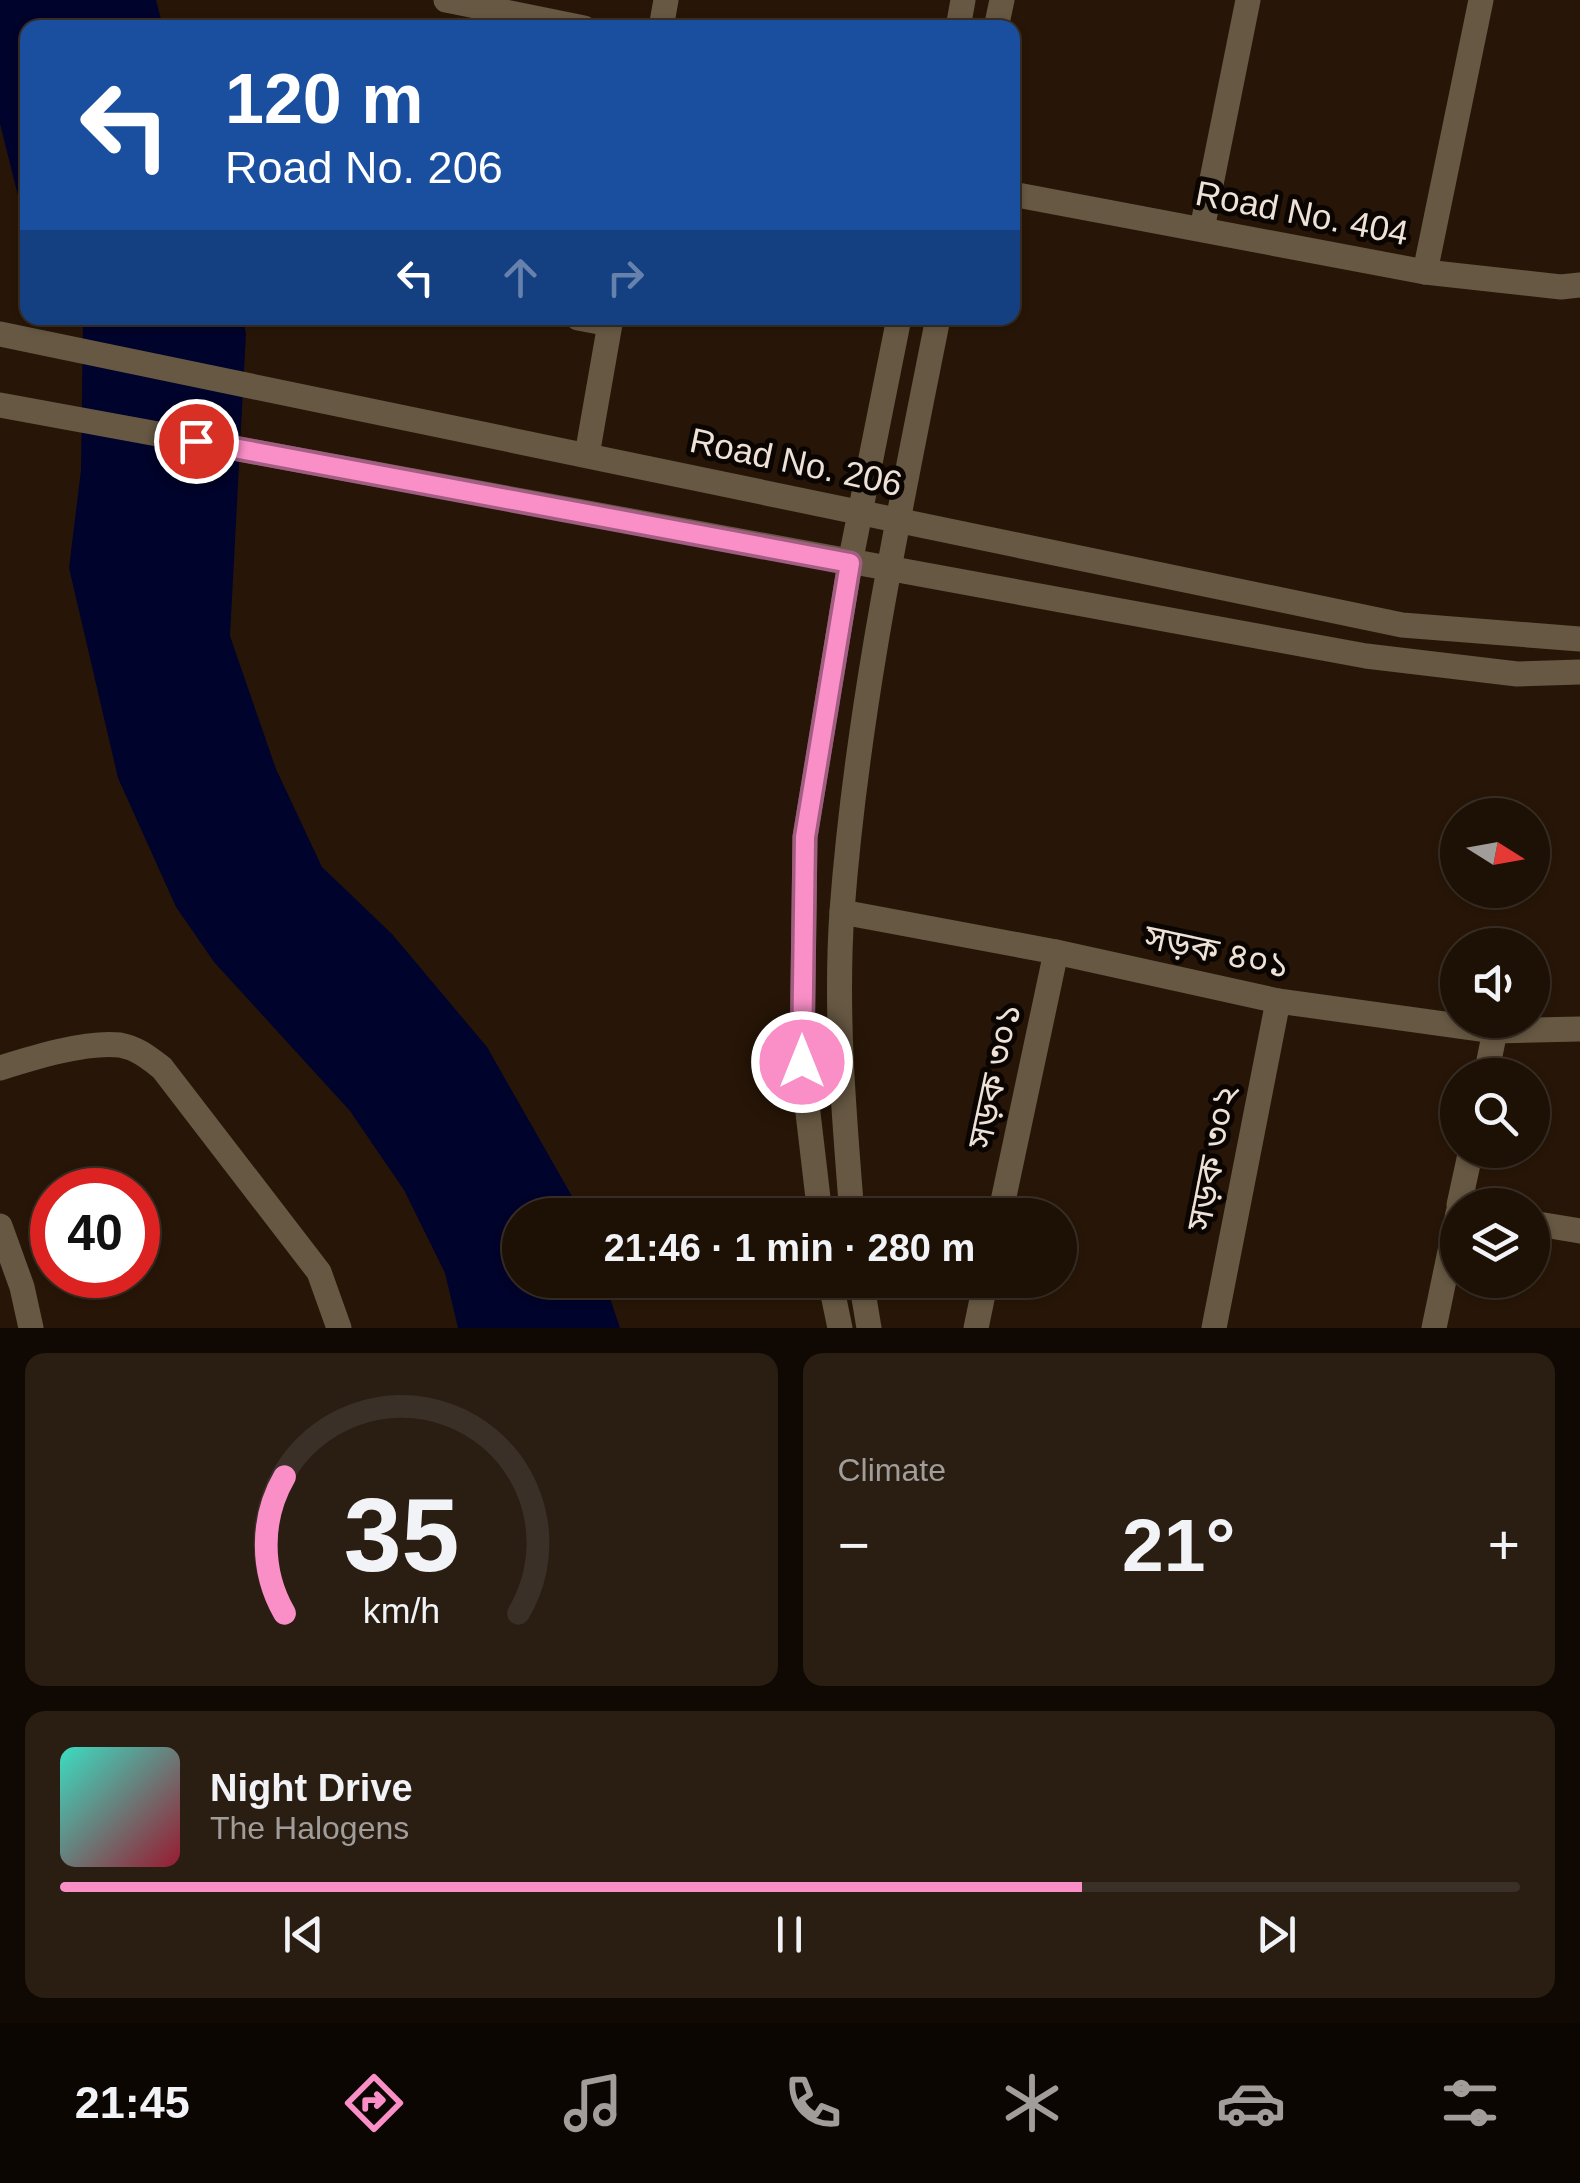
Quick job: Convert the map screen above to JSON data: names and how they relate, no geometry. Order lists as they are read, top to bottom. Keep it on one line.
{"streets":{"street":["Road No. 404","Road No. 206","সড়ক ৪০১","সড়ক ৩০১","সড়ক ৩০২"]},"crossings":[["সড়ক ৪০১","সড়ক ৩০১"],["সড়ক ৪০১","সড়ক ৩০২"]],"north":"right","page":{"turn":["120 m","Road No. 206"],"limit":"40","trip":"21:46 · 1 min · 280 m","tile":"Climate","heat":["−","21°","+"],"song":["Night Drive","The Halogens"],"tabs":"21:45","gauge":["35","km/h"]}}
